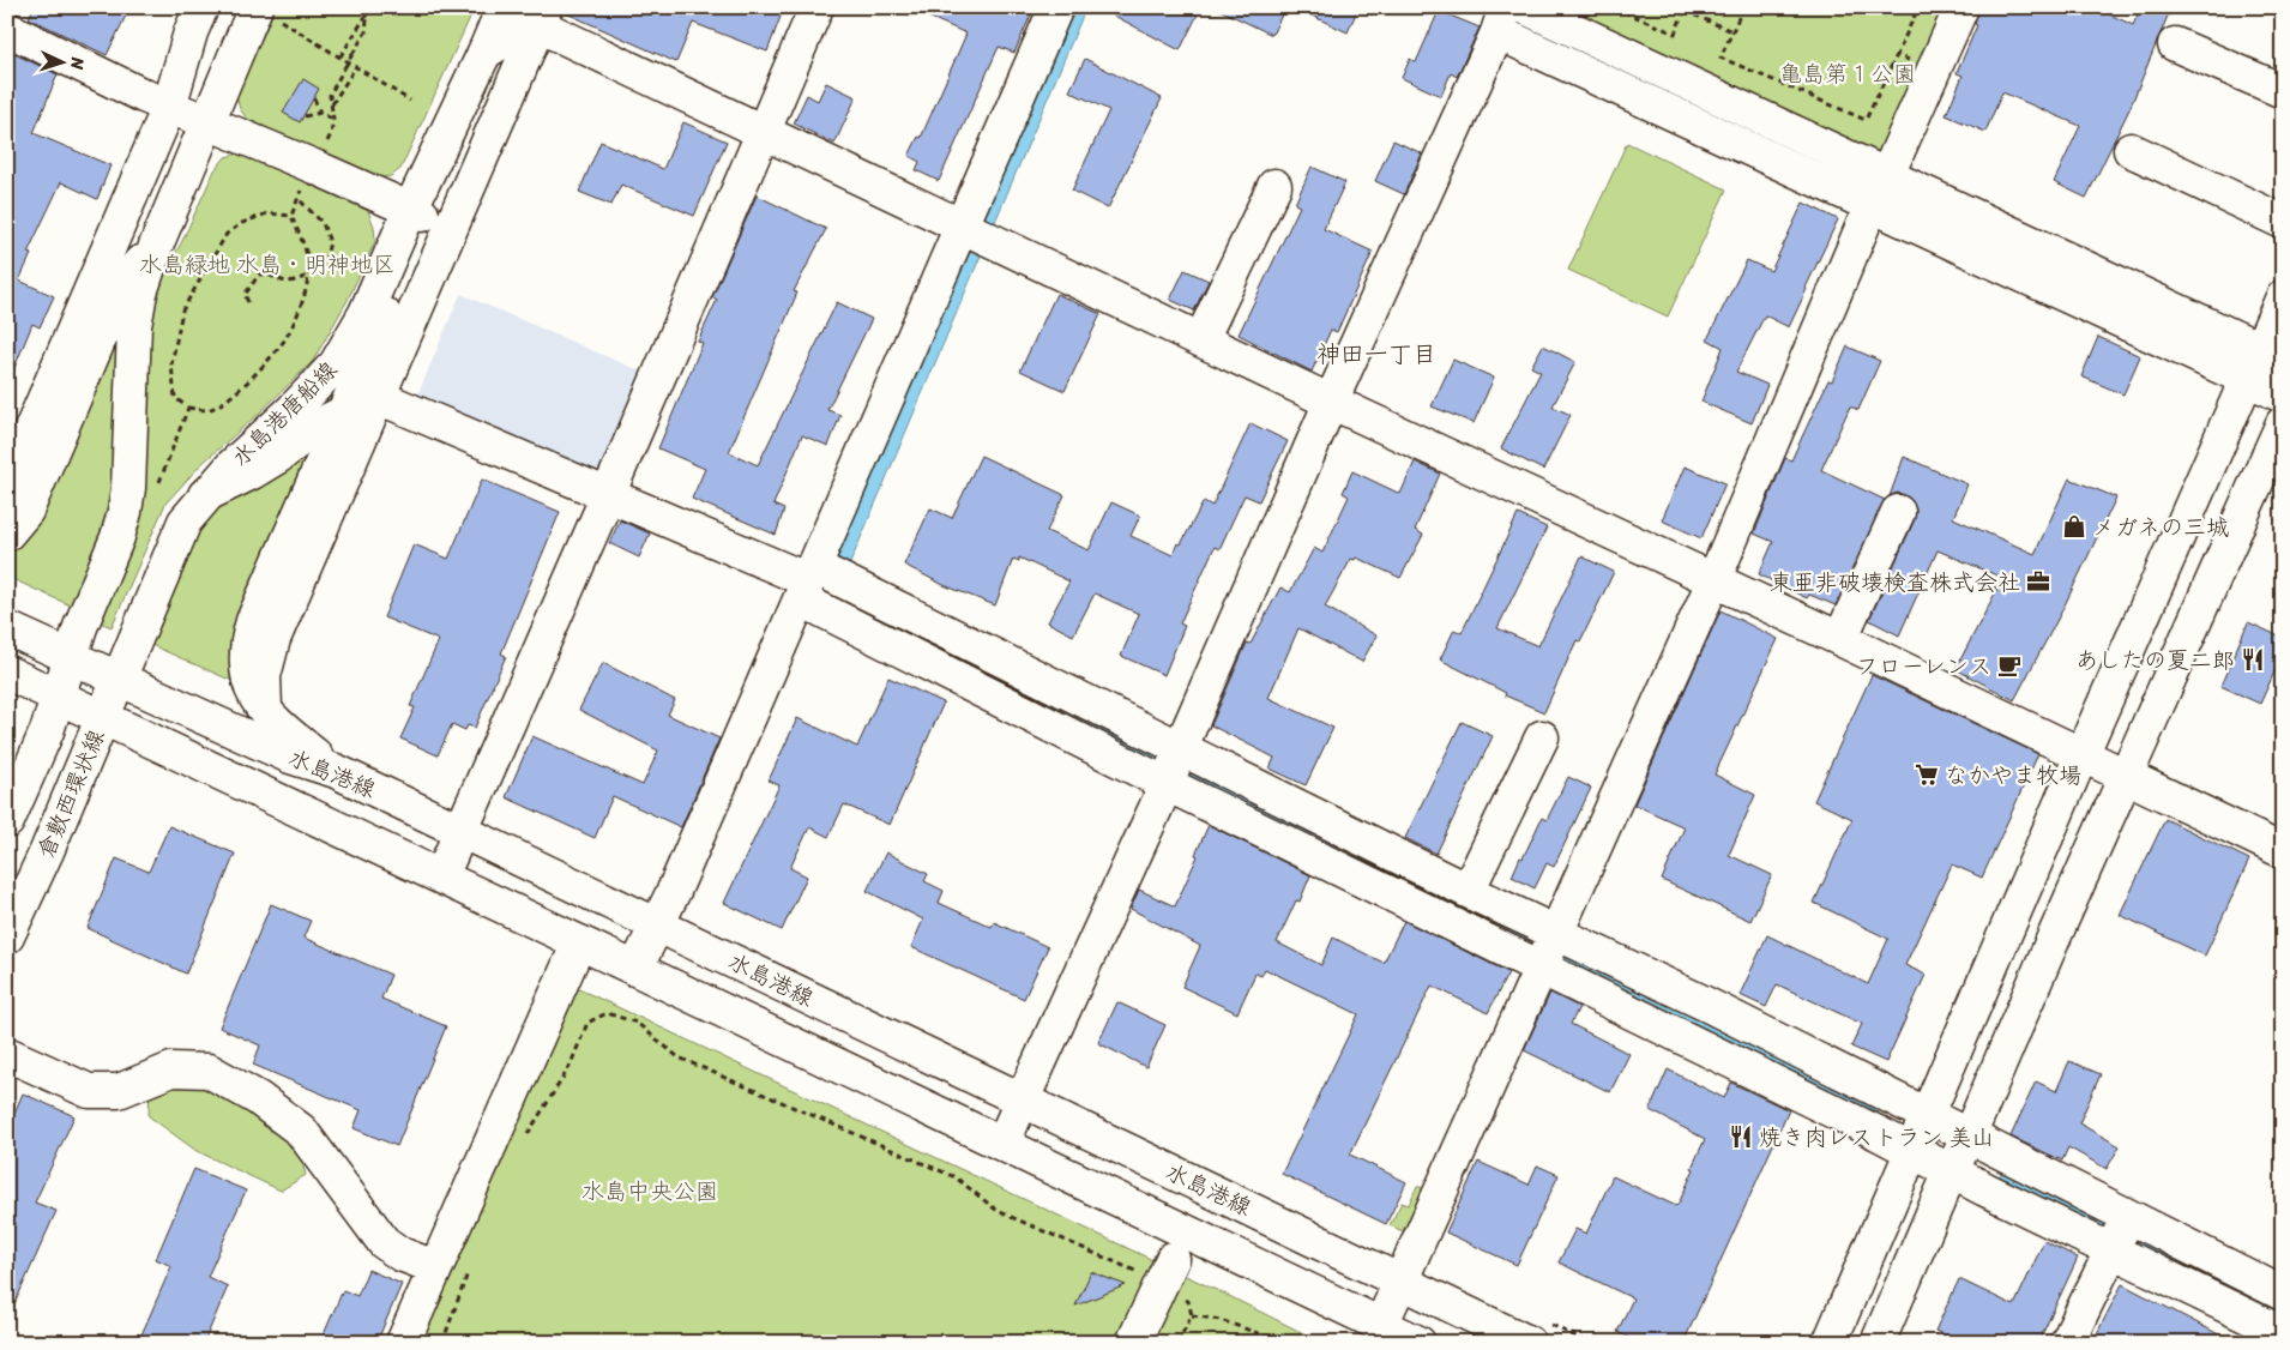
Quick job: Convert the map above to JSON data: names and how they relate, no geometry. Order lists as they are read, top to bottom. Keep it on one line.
{"streets":{"street":["水島港唐船線","水島港線","倉敷西環状線"]},"crossings":[["水島港唐船線","水島港線"],["水島港唐船線","倉敷西環状線"],["水島港線","倉敷西環状線"]],"districts":["神田一丁目"],"parks":["亀島第１公園","水島緑地 水島・明神地区","水島中央公園"],"places":{"shop":["メガネの三城"],"office":["東亜非破壊検査株式会社"],"restaurant":["あしたの夏二郎","焼き肉レストラン 美山"],"cafe":["フローレンス"],"supermarket":["なかやま牧場"]},"north":"right"}
